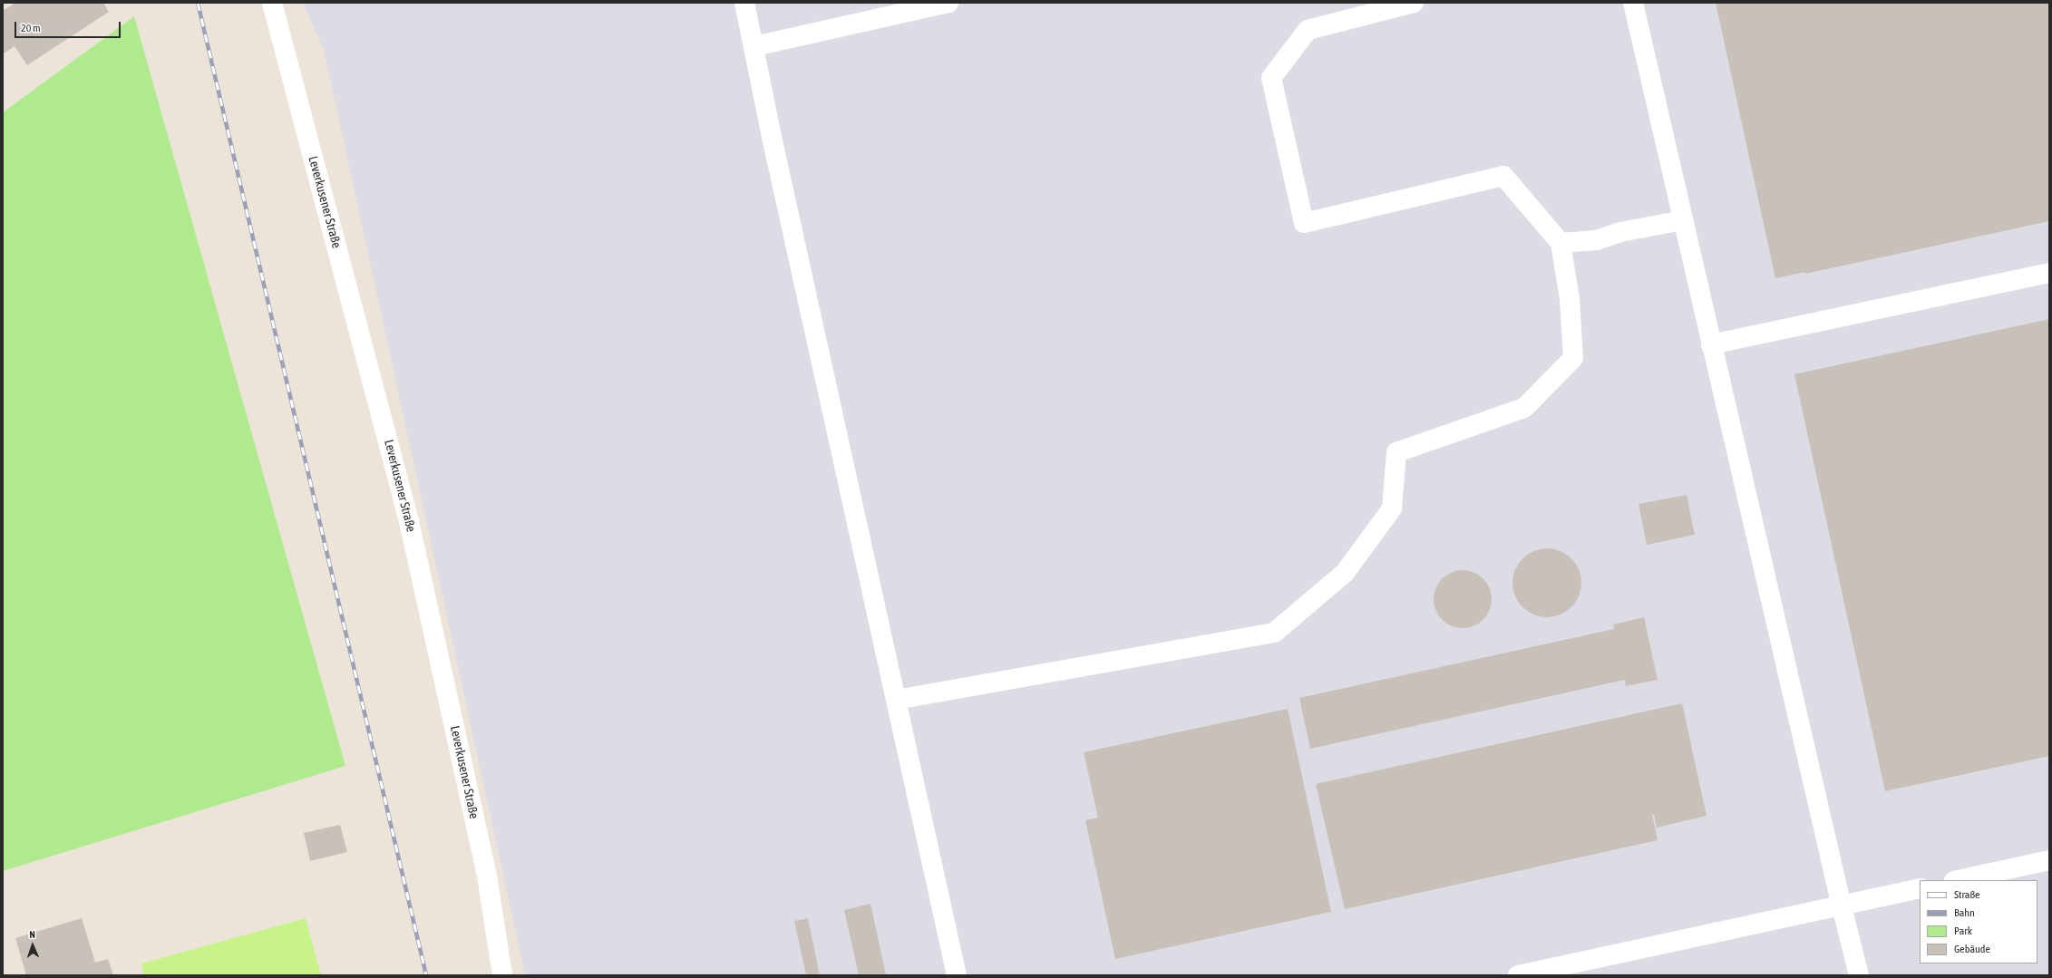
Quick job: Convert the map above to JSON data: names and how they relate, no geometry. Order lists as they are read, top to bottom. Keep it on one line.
{"streets":{"lane":["Leverkusener Straße"]},"legend":["Straße","Bahn","Park","Gebäude"],"scale_bar":"20 m","north":"top"}
